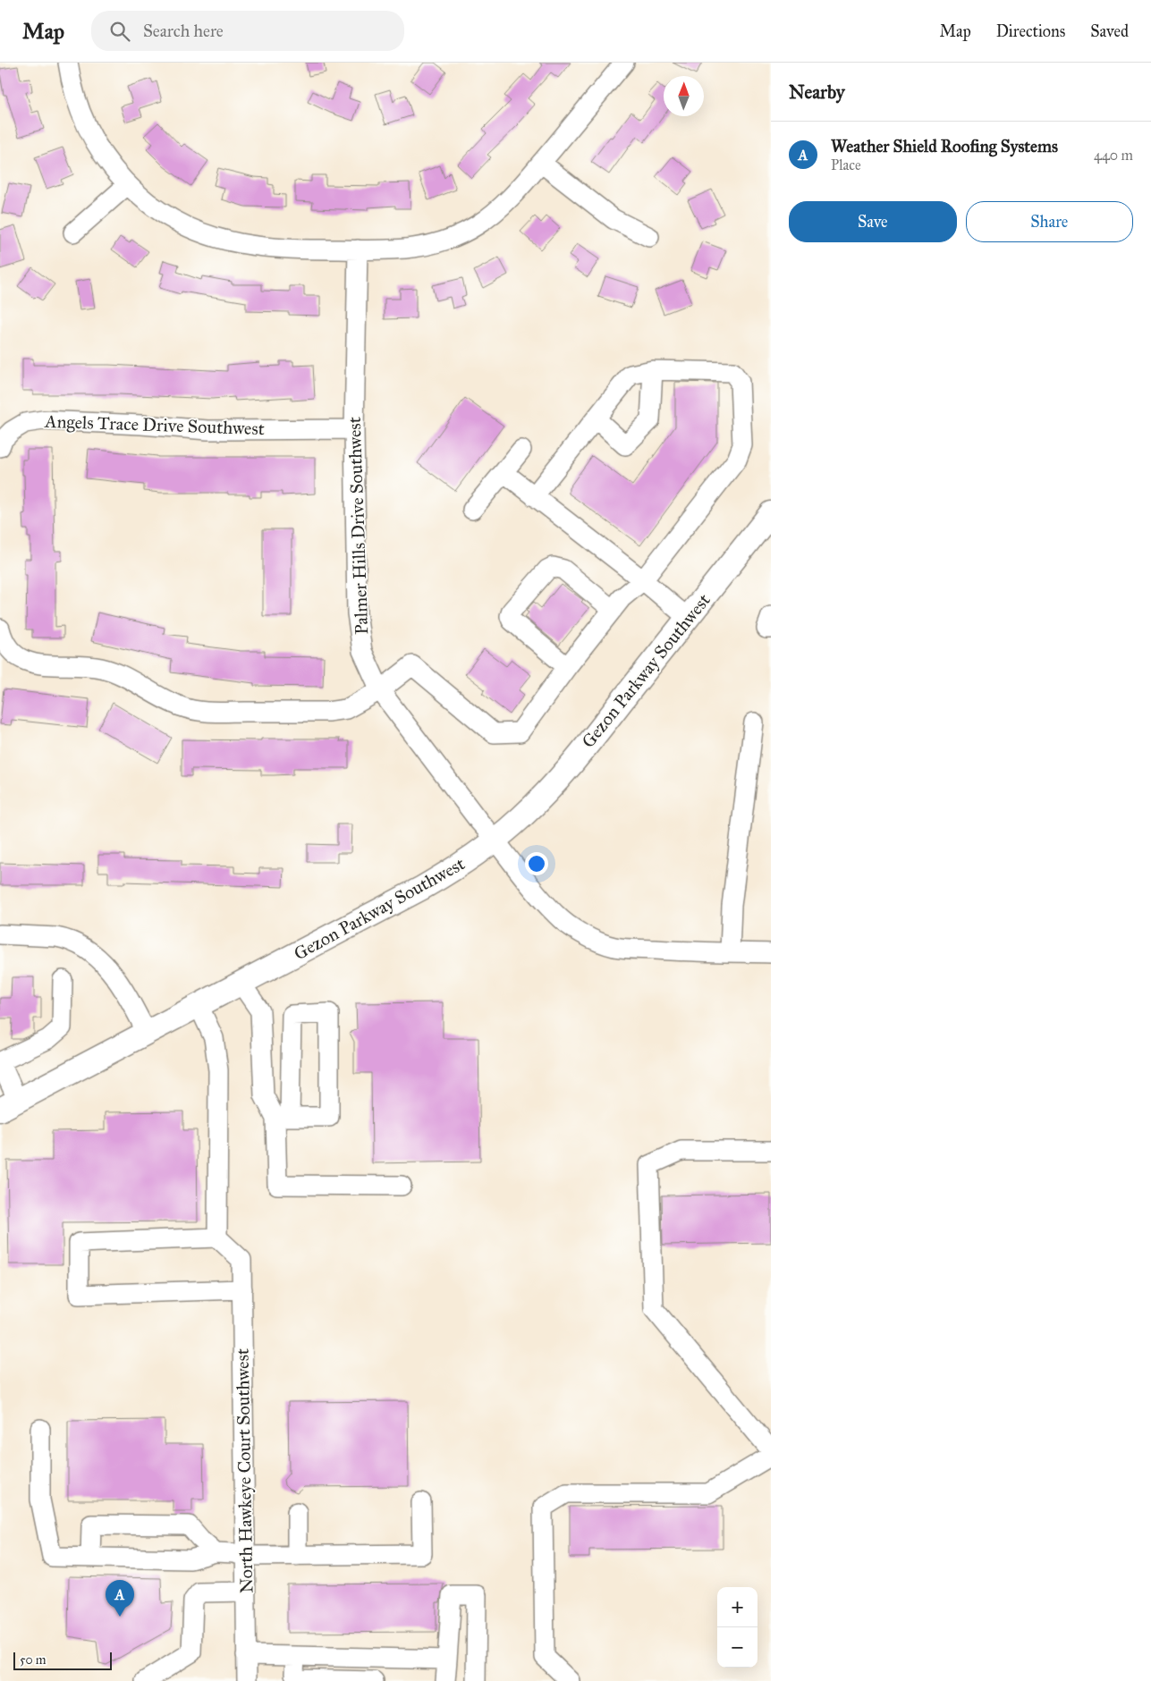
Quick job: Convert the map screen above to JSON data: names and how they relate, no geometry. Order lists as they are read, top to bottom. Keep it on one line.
{"streets":{"main road":["Gezon Parkway Southwest"],"street":["Angels Trace Drive Southwest","Palmer Hills Drive Southwest","North Hawkeye Court Southwest"]},"crossings":[["Angels Trace Drive Southwest","Palmer Hills Drive Southwest"],["Palmer Hills Drive Southwest","Gezon Parkway Southwest"]],"scale_bar":"50 m","north":"top","page":{"header":"Map","search":"Search here","nav":["Map","Directions","Saved"],"heading":"Nearby","list":[{"mark":"A","name":"Weather Shield Roofing Systems","note":"Place","value":"440 m"}],"buttons":["Save","Share"],"pins":"A","map_buttons":["+","−"],"scale":"50 m"}}
